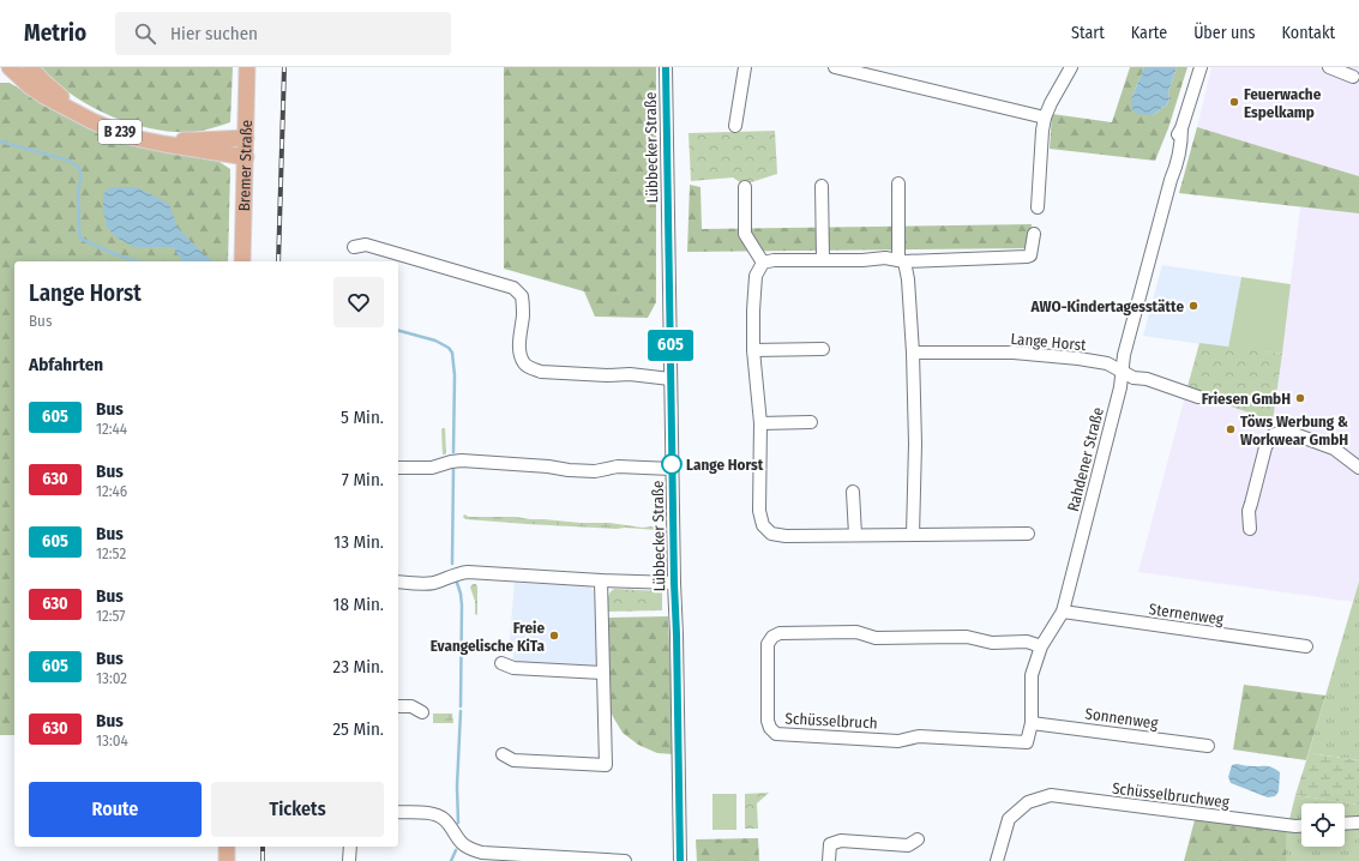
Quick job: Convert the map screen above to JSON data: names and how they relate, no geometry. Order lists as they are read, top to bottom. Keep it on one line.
{"streets":{"main road":["B 239","Bremer Straße"],"street":["Lübbecker Straße","Lange Horst","Rahdener Straße","Sternenweg","Sonnenweg","Schüsselbruch","Schüsselbruchweg"]},"crossings":[["B 239","Bremer Straße"],["Lange Horst","Rahdener Straße"],["Rahdener Straße","Sternenweg"],["Rahdener Straße","Sonnenweg"],["Rahdener Straße","Schüsselbruch"]],"places":["Feuerwache Espelkamp","AWO-Kindertagesstätte","Friesen GmbH","Töws Werbung & Workwear GmbH","Lange Horst","Freie Evangelische KiTa"],"lines":["bus line 605"],"page":{"header":"Metrio","search":"Hier suchen","nav":["Start","Karte","Über uns","Kontakt"],"on_map":"605","heading":[["Lange Horst","Bus"],"Abfahrten"],"list":[{"mark":"605","name":"Bus","note":"12:44","value":"5 Min."},{"mark":"630","name":"Bus","note":"12:46","value":"7 Min."},{"mark":"605","name":"Bus","note":"12:52","value":"13 Min."},{"mark":"630","name":"Bus","note":"12:57","value":"18 Min."},{"mark":"605","name":"Bus","note":"13:02","value":"23 Min."},{"mark":"630","name":"Bus","note":"13:04","value":"25 Min."}],"buttons":["Route","Tickets"]}}
